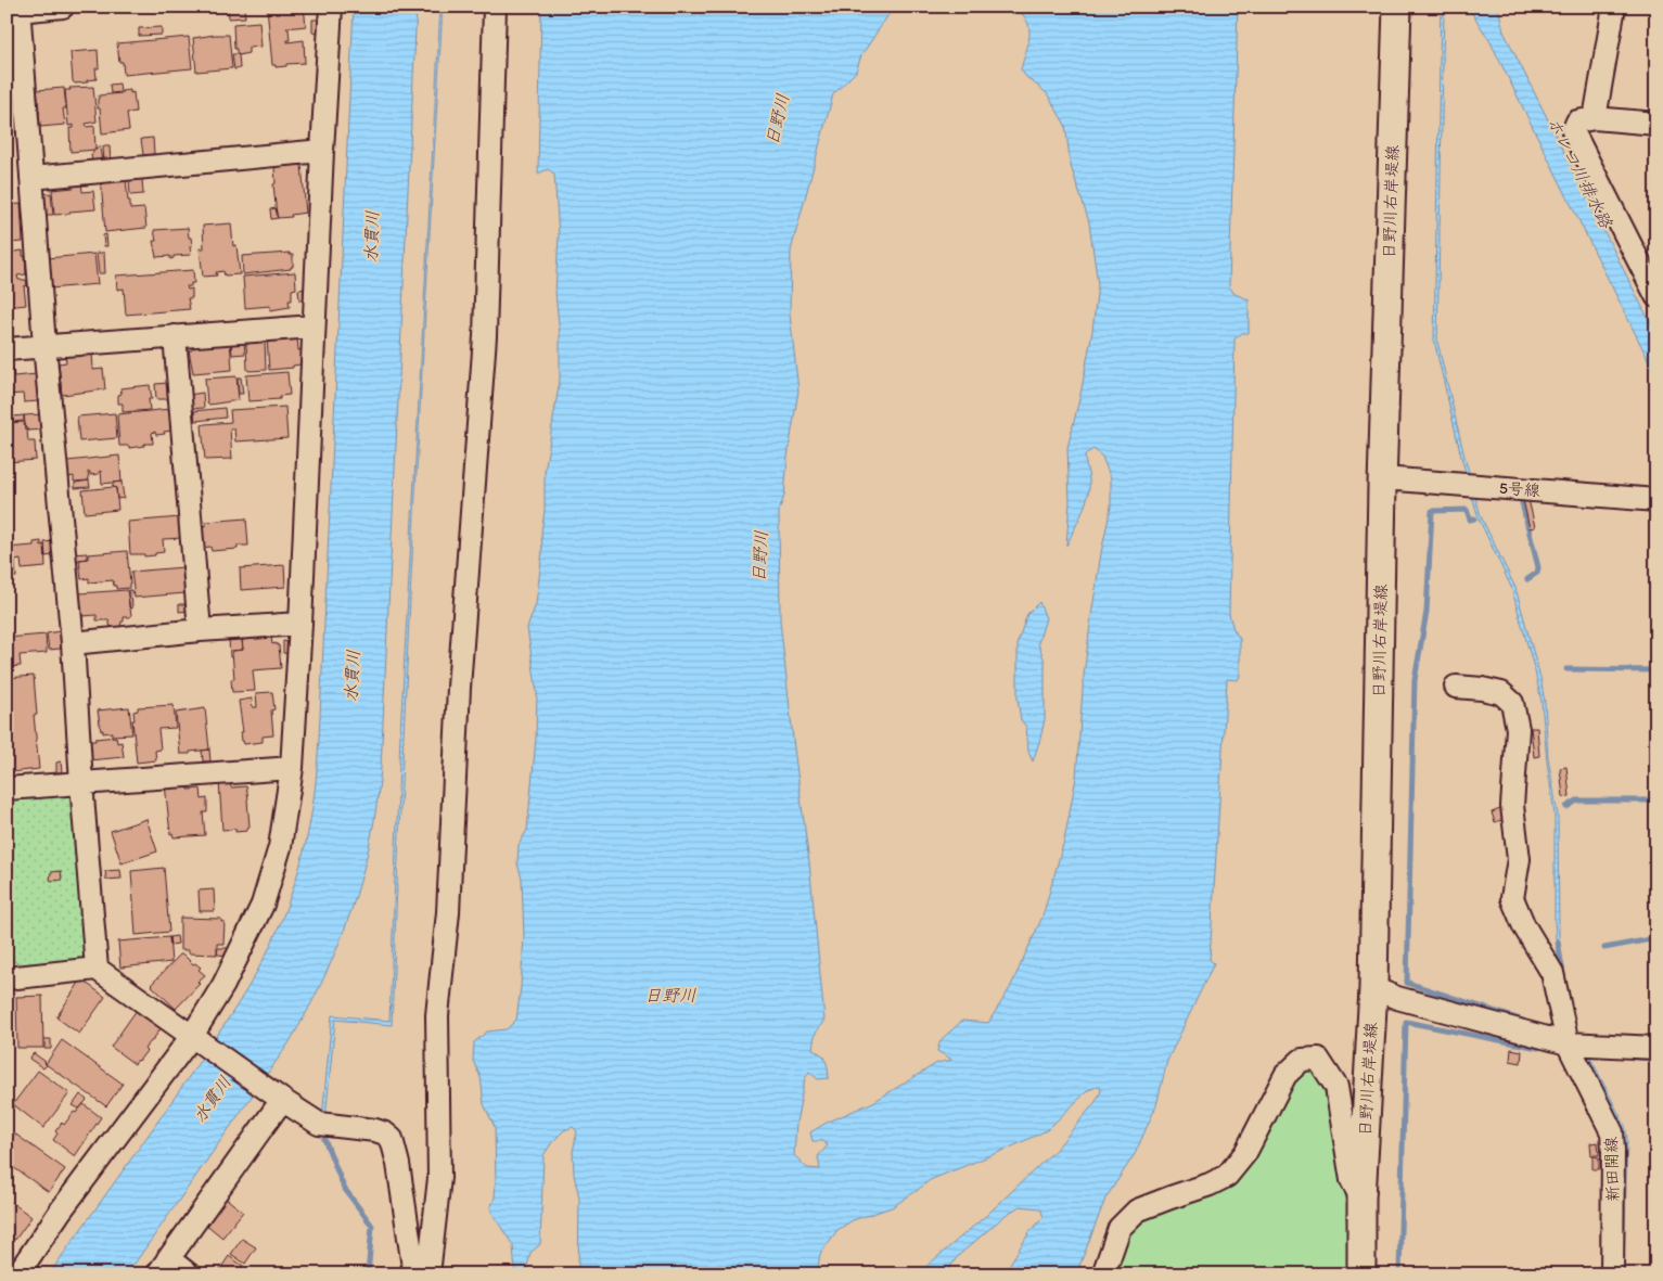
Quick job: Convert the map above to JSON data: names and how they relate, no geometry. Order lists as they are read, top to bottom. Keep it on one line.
{"streets":{"street":["日野川右岸堤線","5号線","新田開線"]},"crossings":[["日野川右岸堤線","5号線"]],"water":["日野川","ホレコ川排水路","水貫川"]}
